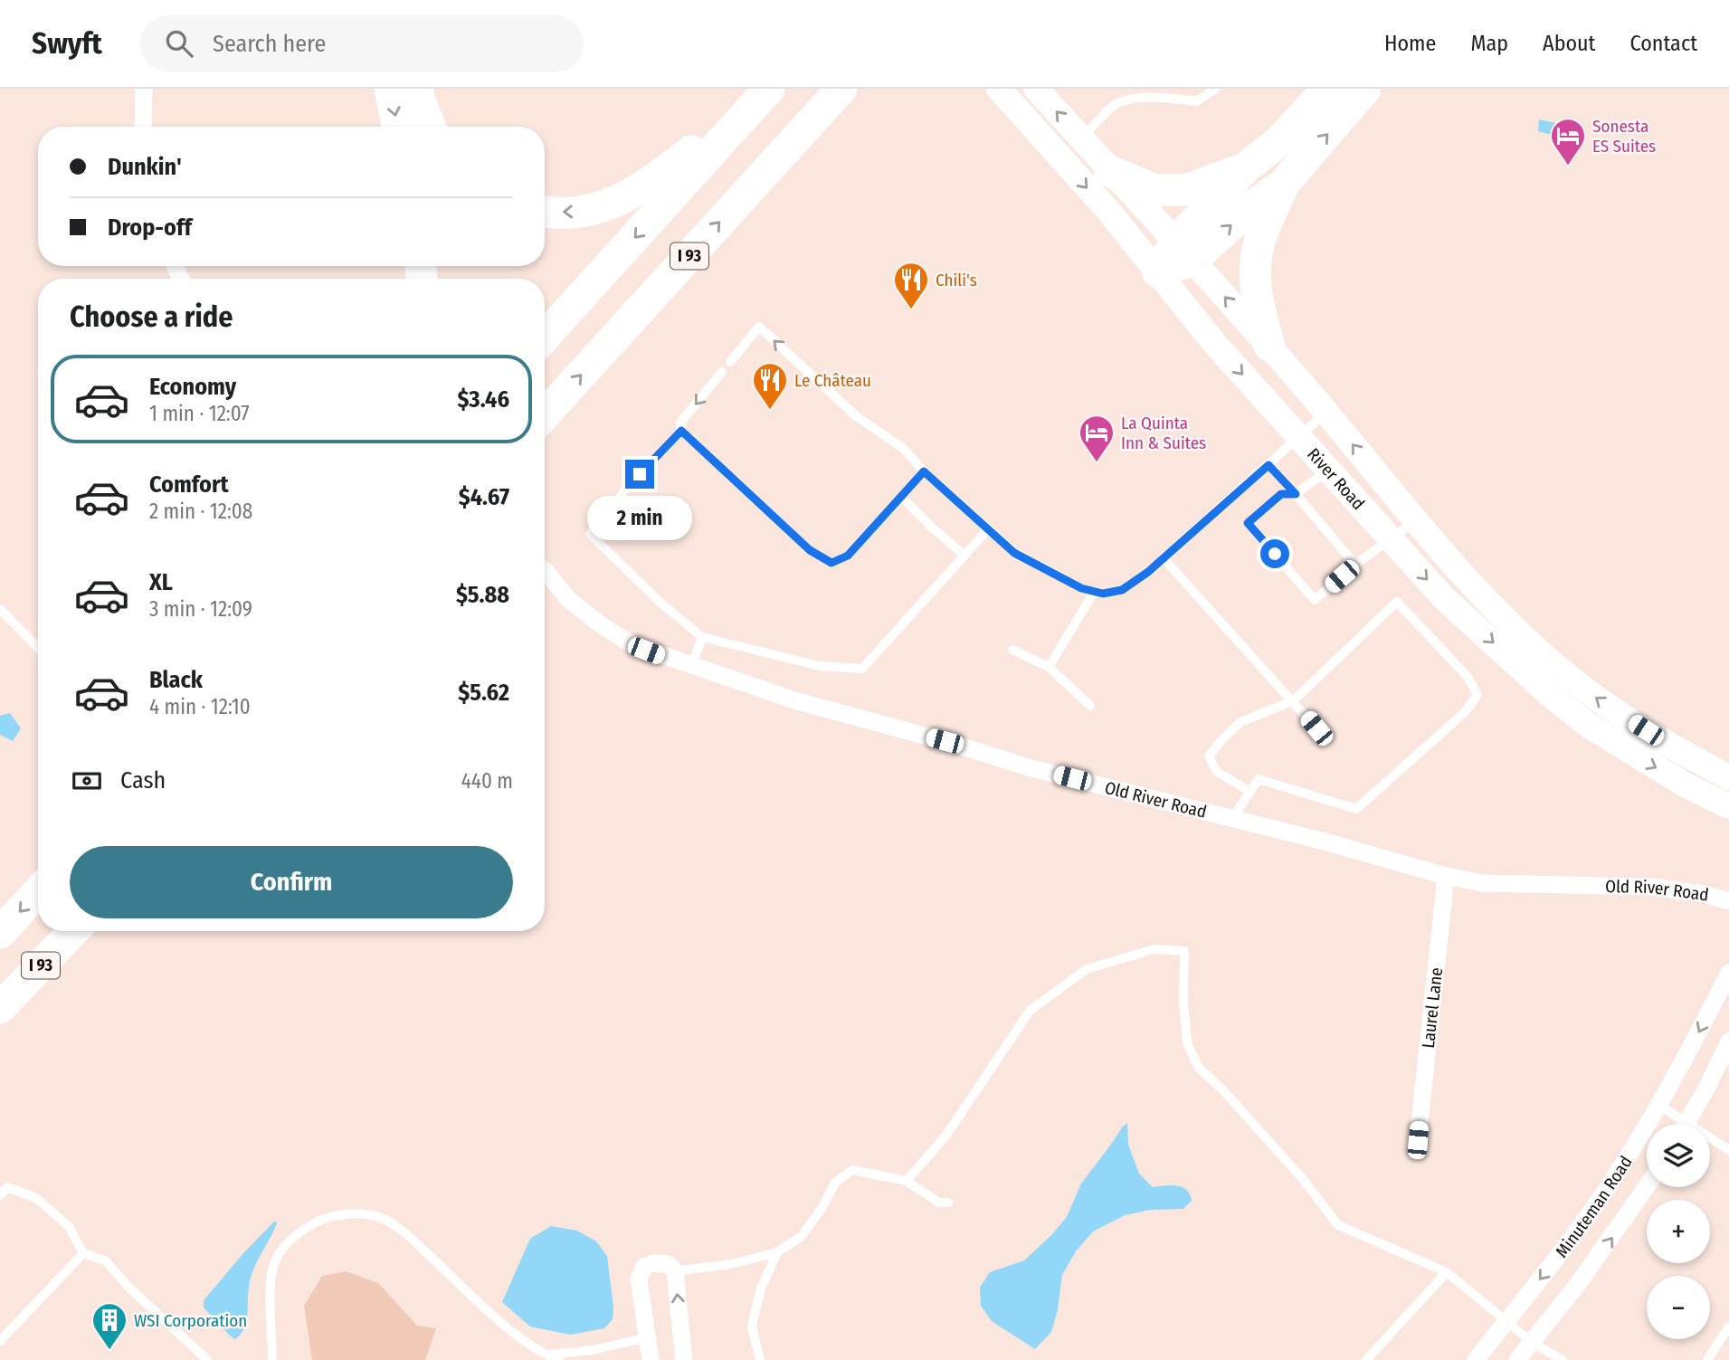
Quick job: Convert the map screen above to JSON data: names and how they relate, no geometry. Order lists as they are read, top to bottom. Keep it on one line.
{"streets":{"highway":["I 93"],"main road":["River Road"],"street":["Old River Road","Laurel Lane","Minuteman Road"]},"crossings":[["Old River Road","Laurel Lane"]],"places":{"hotel":["Sonesta ES Suites","La Quinta Inn & Suites"],"restaurant":["Chili's","Le Château"],"building":["WSI Corporation"]},"page":{"header":"Swyft","search":"Search here","nav":["Home","Map","About","Contact"],"banner":["Dunkin'","Drop-off"],"heading":"Choose a ride","list":[{"name":"Economy","note":"1 min · 12:07","value":"$3.46"},{"name":"Comfort","note":"2 min · 12:08","value":"$4.67"},{"name":"XL","note":"3 min · 12:09","value":"$5.88"},{"name":"Black","note":"4 min · 12:10","value":"$5.62"}],"bubble":"2 min","pay":["Cash","440 m"],"buttons":"Confirm","map_buttons":["+","−"]}}
